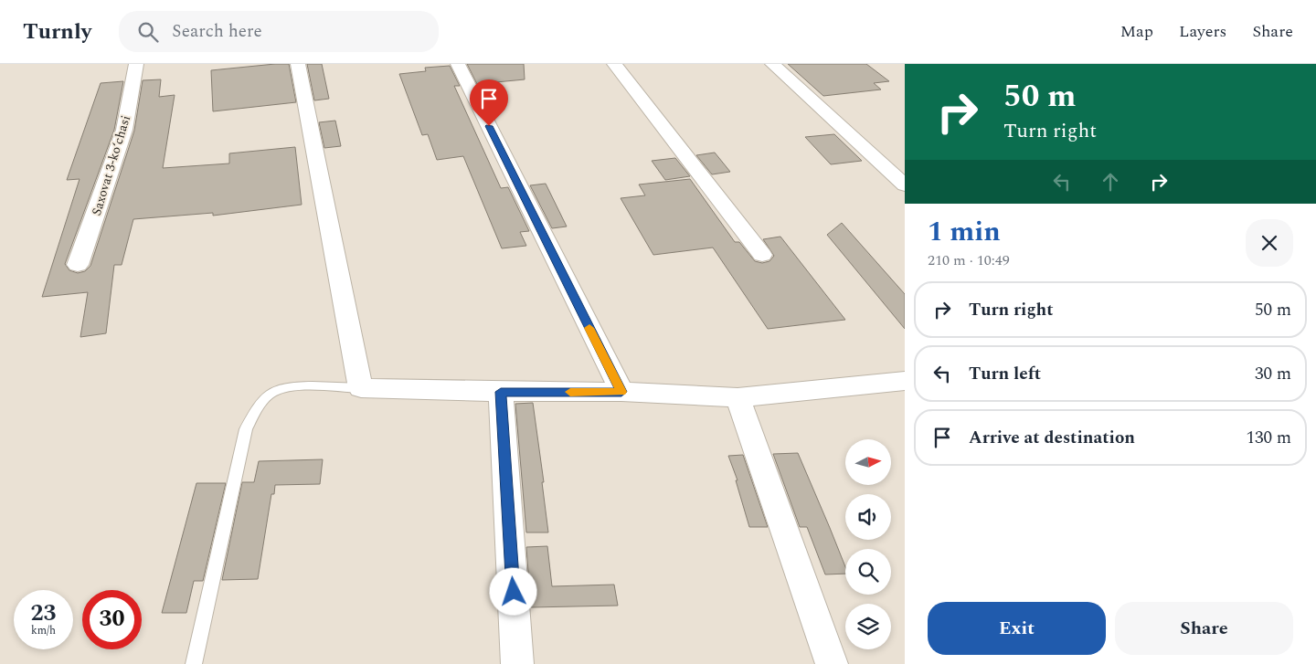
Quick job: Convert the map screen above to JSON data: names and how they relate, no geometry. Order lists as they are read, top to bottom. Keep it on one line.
{"streets":{"street":["Saxovat 3-koʻchasi"]},"north":"right","page":{"header":"Turnly","search":"Search here","nav":["Map","Layers","Share"],"turn":["50 m","Turn right"],"heading":["1 min","210 m · 10:49"],"list":[{"name":"Turn right","value":"50 m"},{"name":"Turn left","value":"30 m"},{"name":"Arrive at destination","value":"130 m"}],"speed":"23 km/h","limit":"30","buttons":["Exit","Share"]}}
